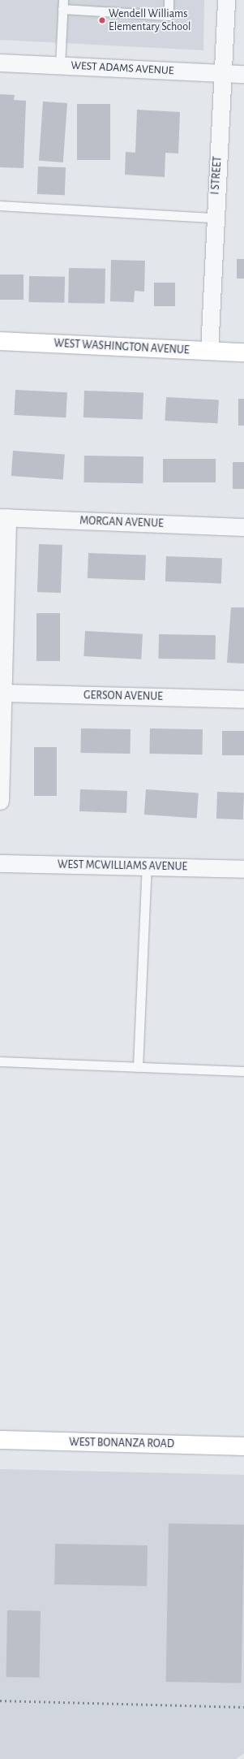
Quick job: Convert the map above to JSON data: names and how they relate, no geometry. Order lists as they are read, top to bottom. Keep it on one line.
{"streets":{"main road":["WEST WASHINGTON AVENUE","WEST BONANZA ROAD"],"street":["WEST ADAMS AVENUE","I STREET","MORGAN AVENUE","GERSON AVENUE","WEST MCWILLIAMS AVENUE"]},"crossings":[["WEST ADAMS AVENUE","I STREET"],["I STREET","WEST WASHINGTON AVENUE"]],"places":["Wendell Williams Elementary School"]}
